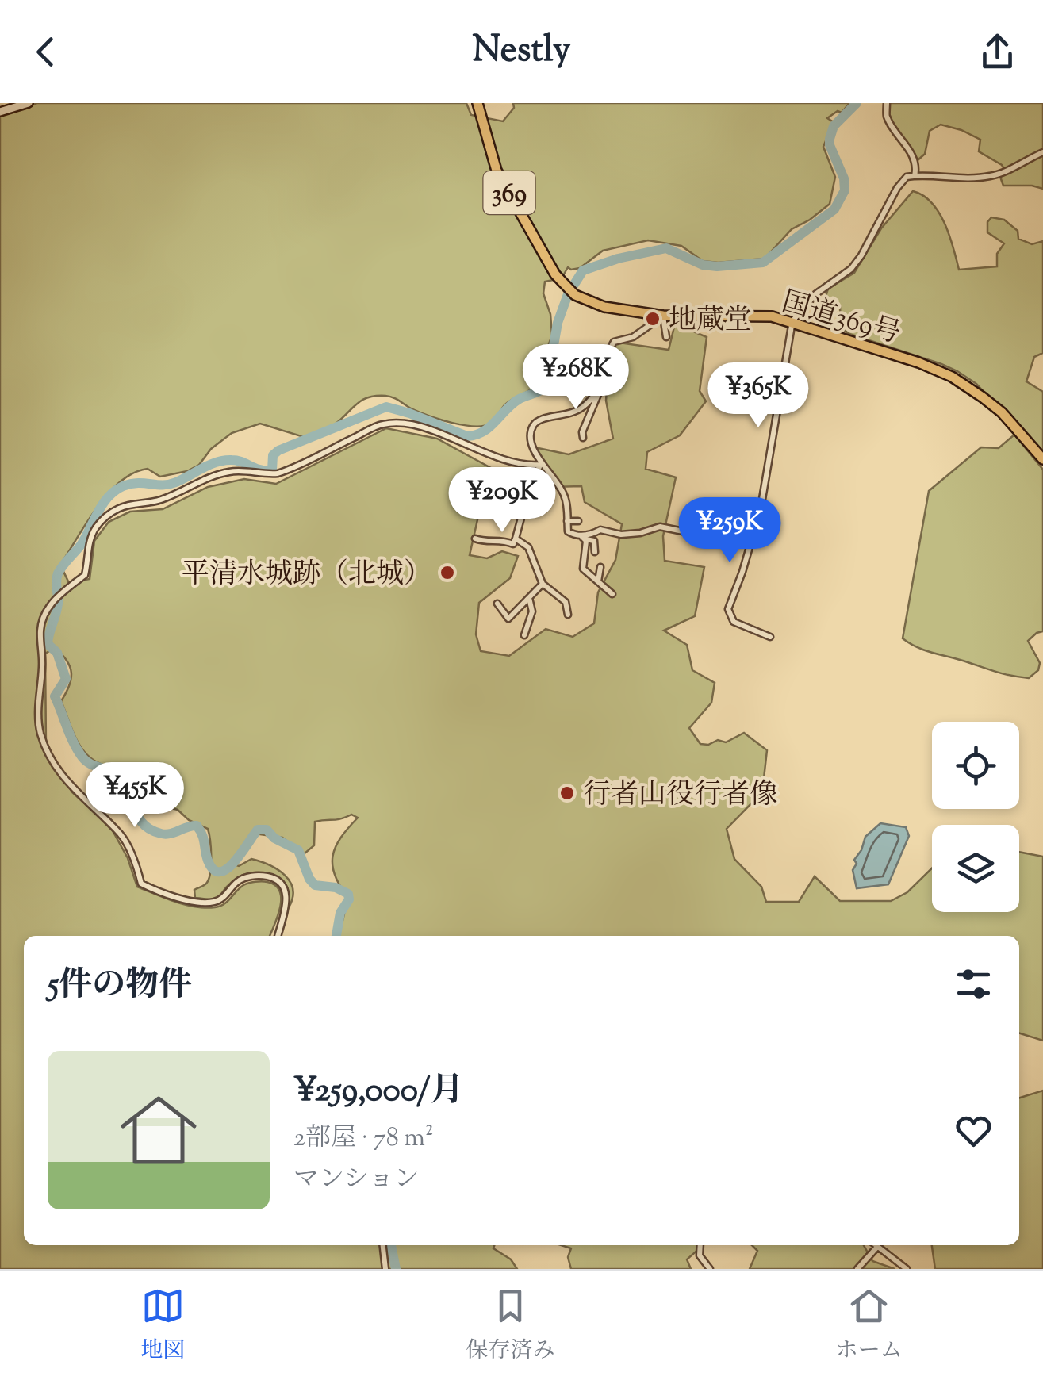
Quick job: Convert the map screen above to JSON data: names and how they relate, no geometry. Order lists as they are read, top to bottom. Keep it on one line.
{"streets":{"highway":["369","国道369号"]},"places":["地蔵堂","平清水城跡（北城）","行者山役行者像"],"page":{"header":"Nestly","price":["¥268K","¥365K","¥209K","¥259K","¥455K"],"heading":"5件の物件","list":[{"name":"¥259,000/月","note":"2部屋 · 78 m² · マンション"}],"tabs":["地図","保存済み","ホーム"]}}
